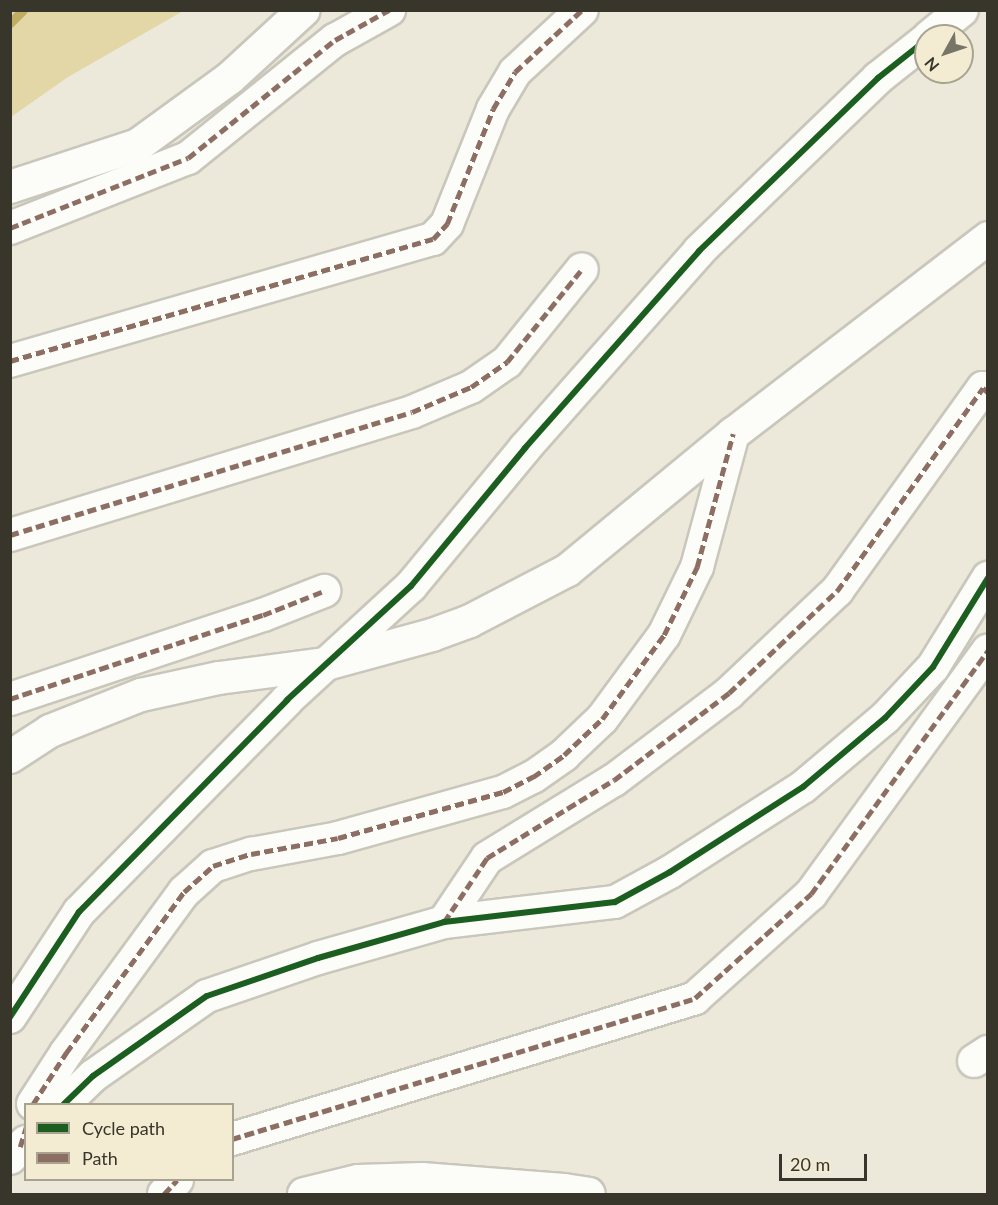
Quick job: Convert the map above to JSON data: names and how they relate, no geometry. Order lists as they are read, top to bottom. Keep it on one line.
{"legend":["Cycle path","Path"],"scale_bar":"20 m","north":"bottom left"}
